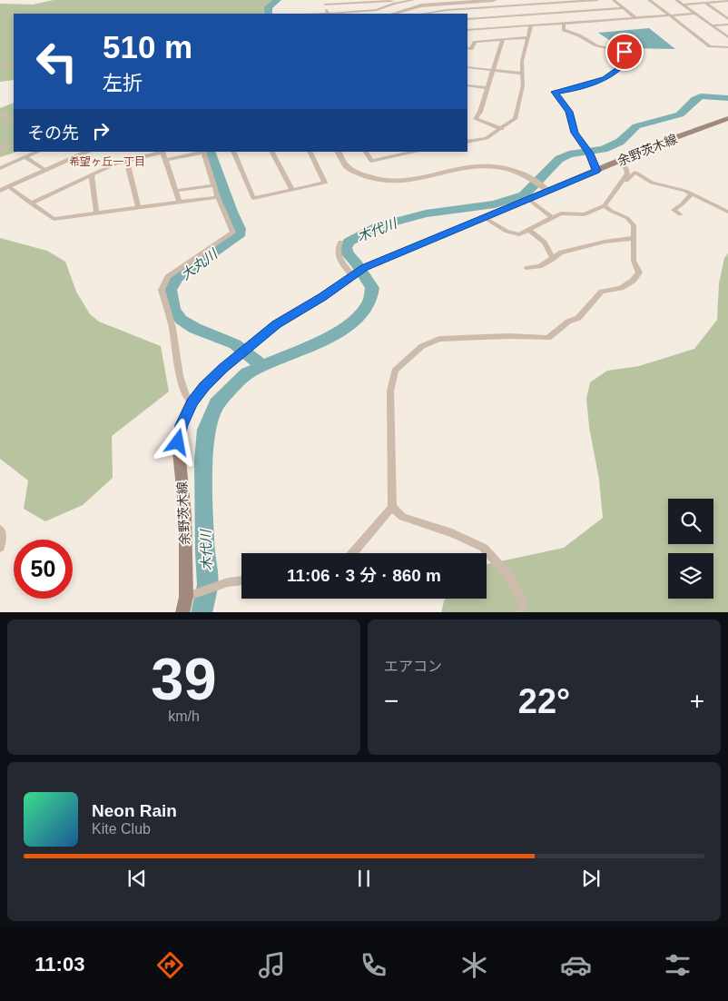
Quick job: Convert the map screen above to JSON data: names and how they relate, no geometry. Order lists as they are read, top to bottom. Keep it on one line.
{"streets":{"main road":["余野茨木線"]},"districts":["希望ヶ丘一丁目"],"water":["木代川","大丸川"],"page":{"turn":["510 m","左折"],"then":"その先","limit":"50","trip":"11:06 · 3 分 · 860 m","tile":[["39","km/h"],"エアコン"],"heat":["−","22°","+"],"song":["Neon Rain","Kite Club"],"tabs":"11:03"}}
